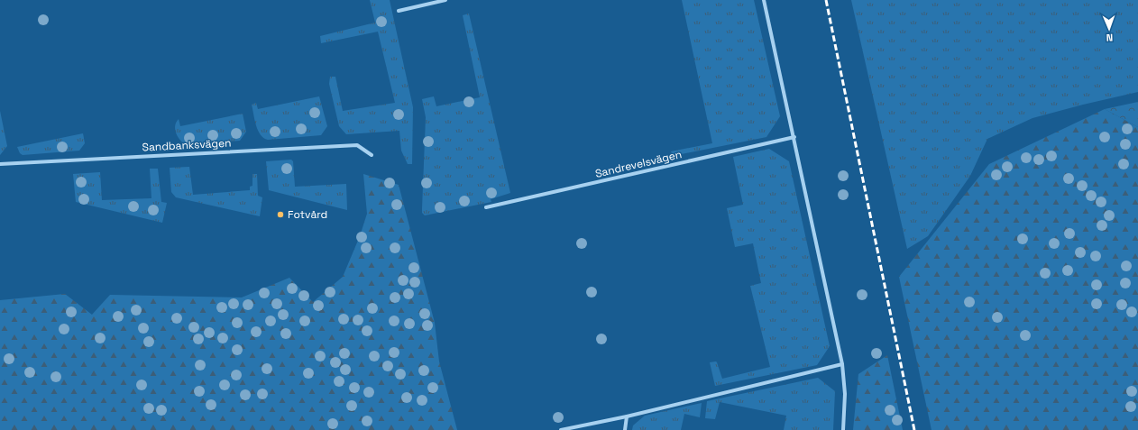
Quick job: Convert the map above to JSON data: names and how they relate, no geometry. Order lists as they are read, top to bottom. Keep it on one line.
{"streets":{"street":["Sandbanksvägen","Sandrevelsvägen"]},"places":["Fotvård"],"north":"bottom"}
